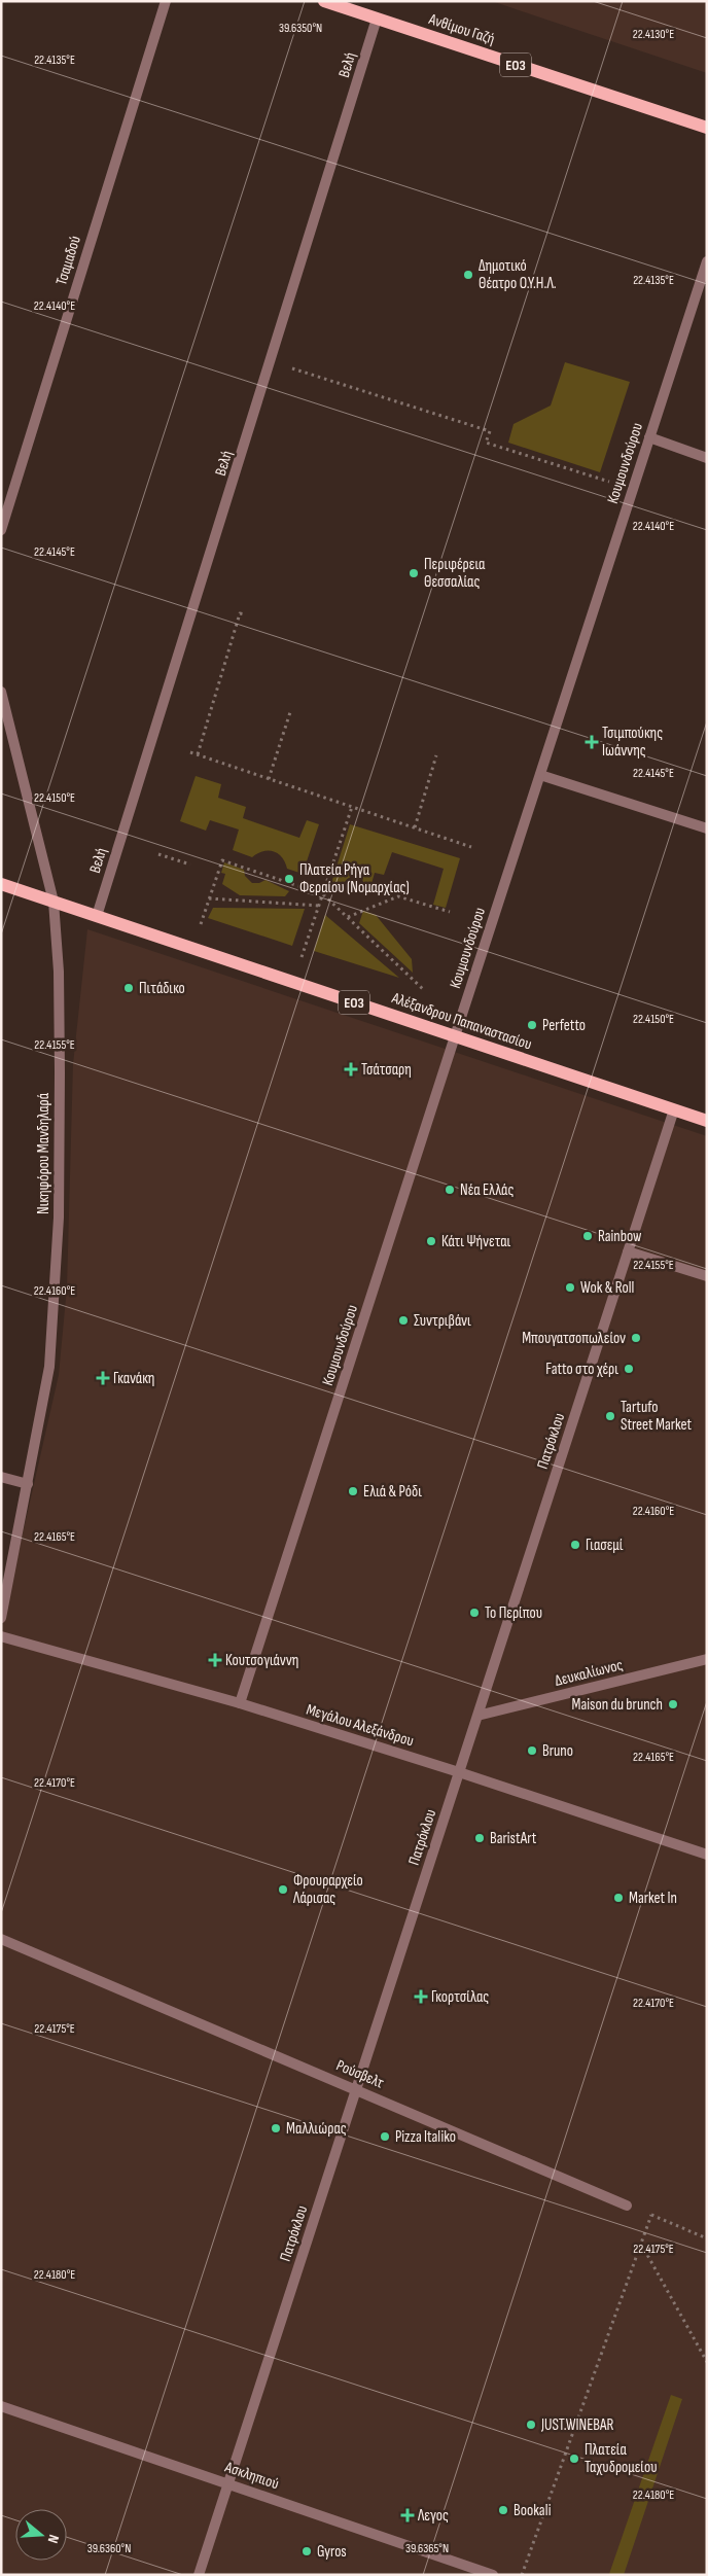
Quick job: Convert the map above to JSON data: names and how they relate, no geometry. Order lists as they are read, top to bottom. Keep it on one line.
{"streets":{"main road":["Ανθίμου Γαζή","ΕΟ3","Αλέξανδρου Παπαναστασίου"],"street":["Βελή","Τσαμαδού","Κουμουνδούρου","Νικηφόρου Μανδηλαρά","Πατρόκλου","Δευκαλίωνος","Μεγάλου Αλεξάνδρου","Ρούσβελτ","Ασκληπιού"]},"crossings":[["Ανθίμου Γαζή","Βελή"],["Βελή","Αλέξανδρου Παπαναστασίου"],["Κουμουνδούρου","Αλέξανδρου Παπαναστασίου"],["Κουμουνδούρου","Μεγάλου Αλεξάνδρου"],["Αλέξανδρου Παπαναστασίου","Νικηφόρου Μανδηλαρά"],["Αλέξανδρου Παπαναστασίου","Πατρόκλου"],["Πατρόκλου","Δευκαλίωνος"],["Πατρόκλου","Μεγάλου Αλεξάνδρου"],["Πατρόκλου","Ρούσβελτ"],["Πατρόκλου","Ασκληπιού"]],"places":{"other":["Δημοτικό Θέατρο Ο.Υ.Η.Λ.","Περιφέρεια Θεσσαλίας","Πλατεία Ρήγα Φεραίου (Νομαρχίας)","Πιτάδικο","Perfetto","Νέα Ελλάς","Rainbow","Κάτι Ψήνεται","Wok & Roll","Συντριβάνι","Μπουγατσοπωλείον","Fatto στο χέρι","Tartufo Street Market","Ελιά & Ρόδι","Γιασεμί","Το Περίπου","Maison du brunch","Bruno","BaristArt","Φρουραρχείο Λάρισας","Market In","Μαλλιώρας","Pizza Italiko","JUST.WINEBAR","Πλατεία Ταχυδρομείου","Bookali","Gyros"],"health":["Τσιμπούκης Ιωάννης","Τσάτσαρη","Γκανάκη","Κουτσογιάννη","Γκορτσίλας","Λεγος"]},"north":"right","coordinates":["39.6350°N","22.4130°E","22.4135°E","22.4140°E","22.4145°E","22.4150°E","22.4155°E","22.4160°E","22.4165°E","22.4170°E","22.4175°E","22.4180°E","39.6360°N","39.6365°N"]}
